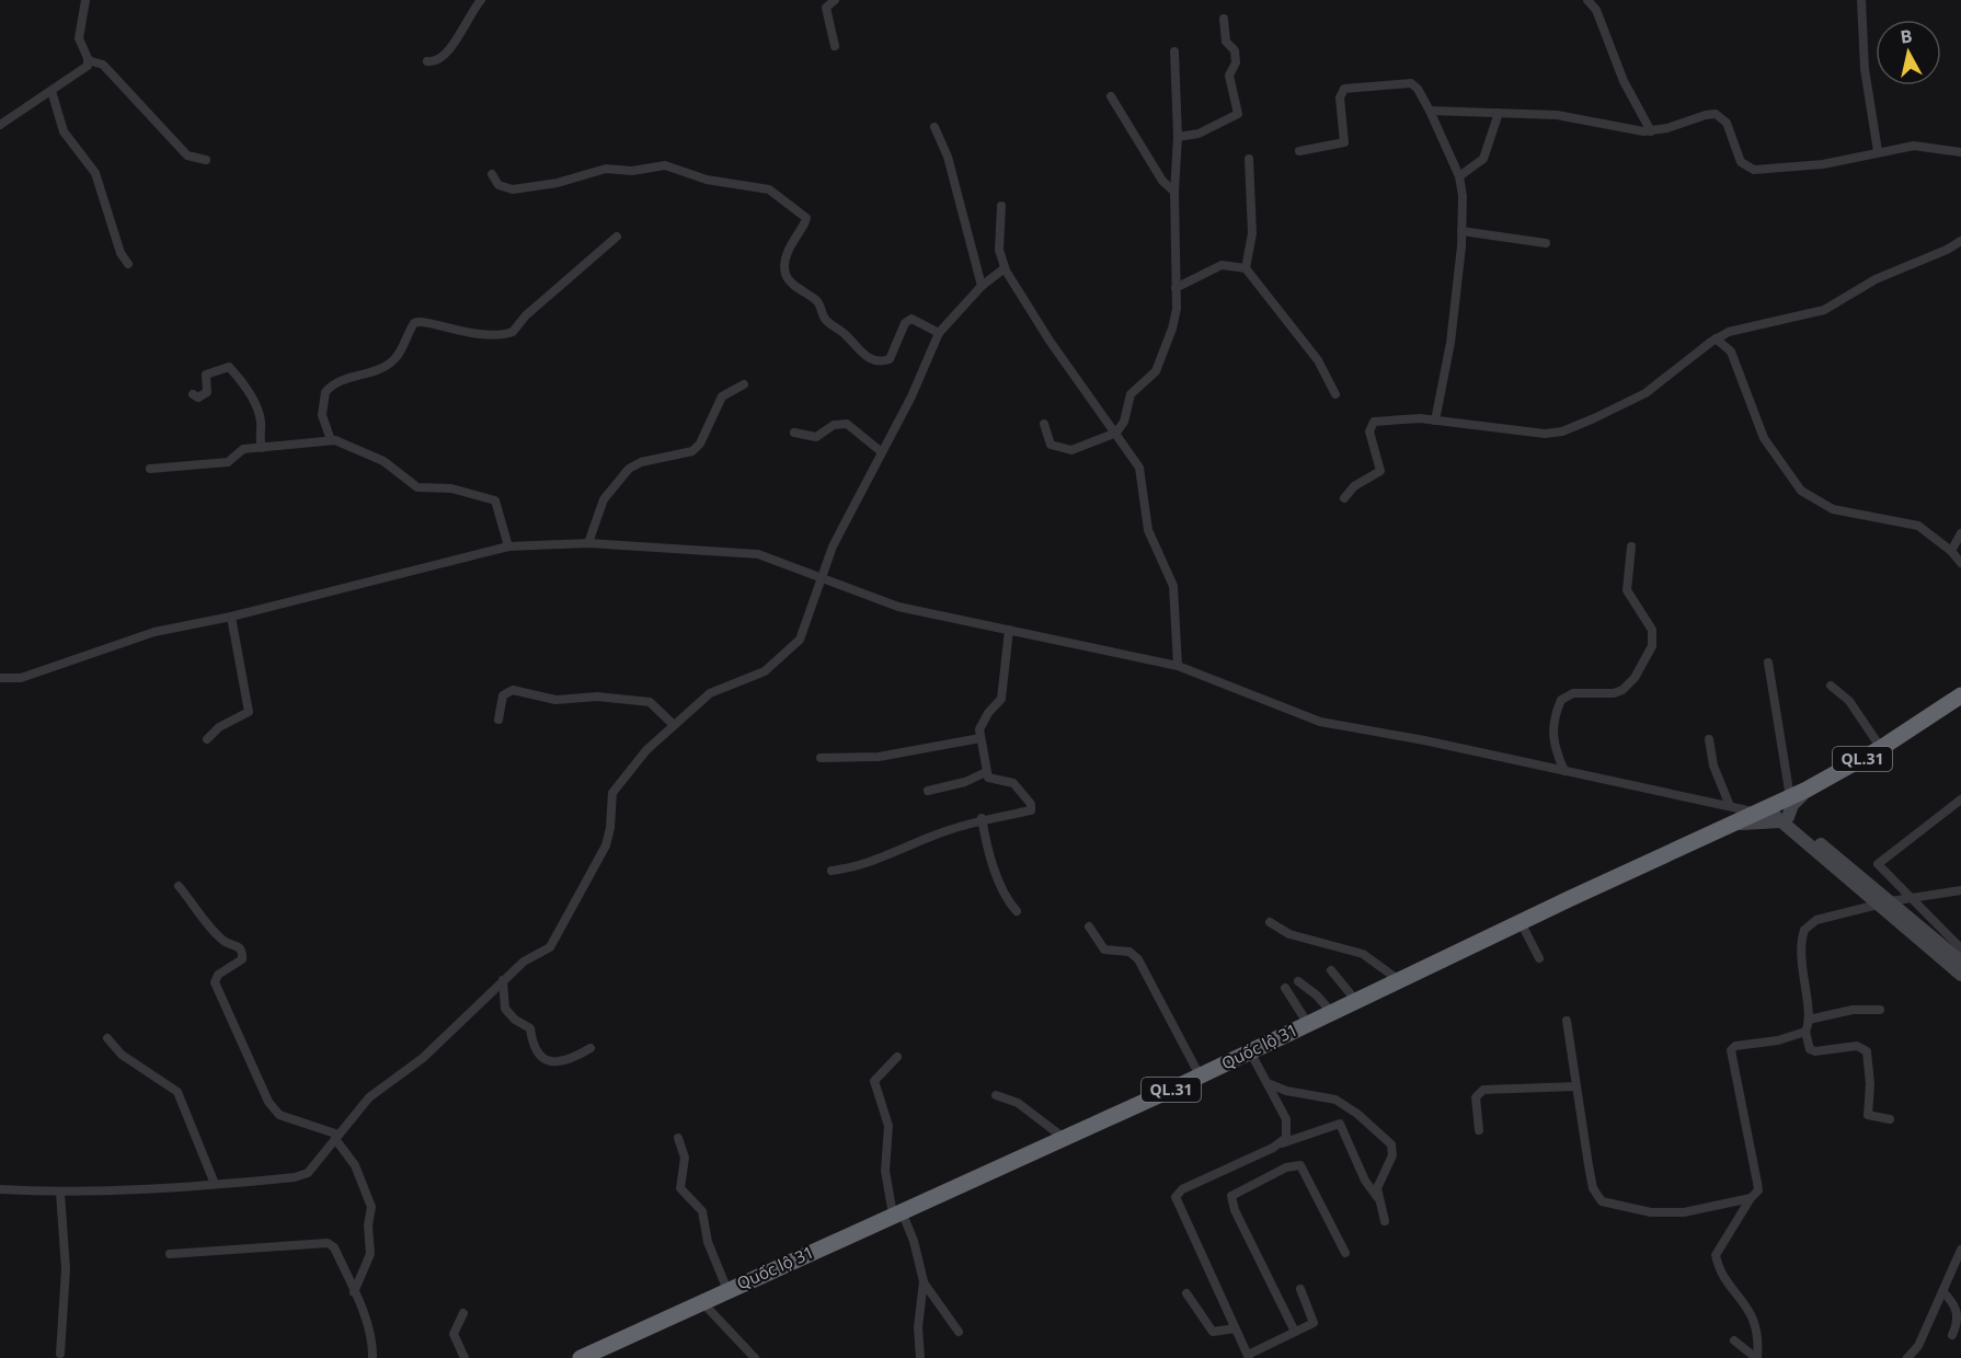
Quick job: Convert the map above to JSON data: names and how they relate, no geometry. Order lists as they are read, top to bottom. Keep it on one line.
{"streets":{"highway":["QL.31","Quốc lộ 31"]},"crossings":[["QL.31","Quốc lộ 31"]],"north":"top"}
